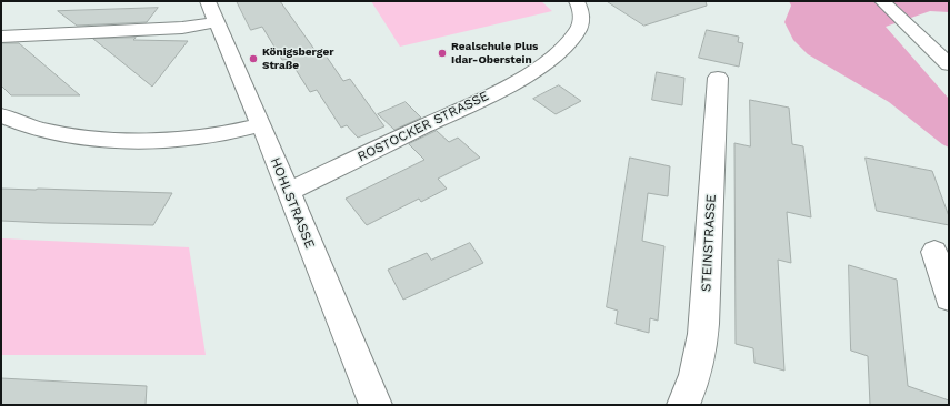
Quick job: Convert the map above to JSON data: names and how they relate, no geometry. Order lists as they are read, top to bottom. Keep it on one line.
{"streets":{"street":["ROSTOCKER STRASSE","HOHLSTRASSE","STEINSTRASSE"]},"crossings":[["ROSTOCKER STRASSE","HOHLSTRASSE"]],"places":["Realschule Plus Idar-Oberstein","Königsberger Straße"]}
